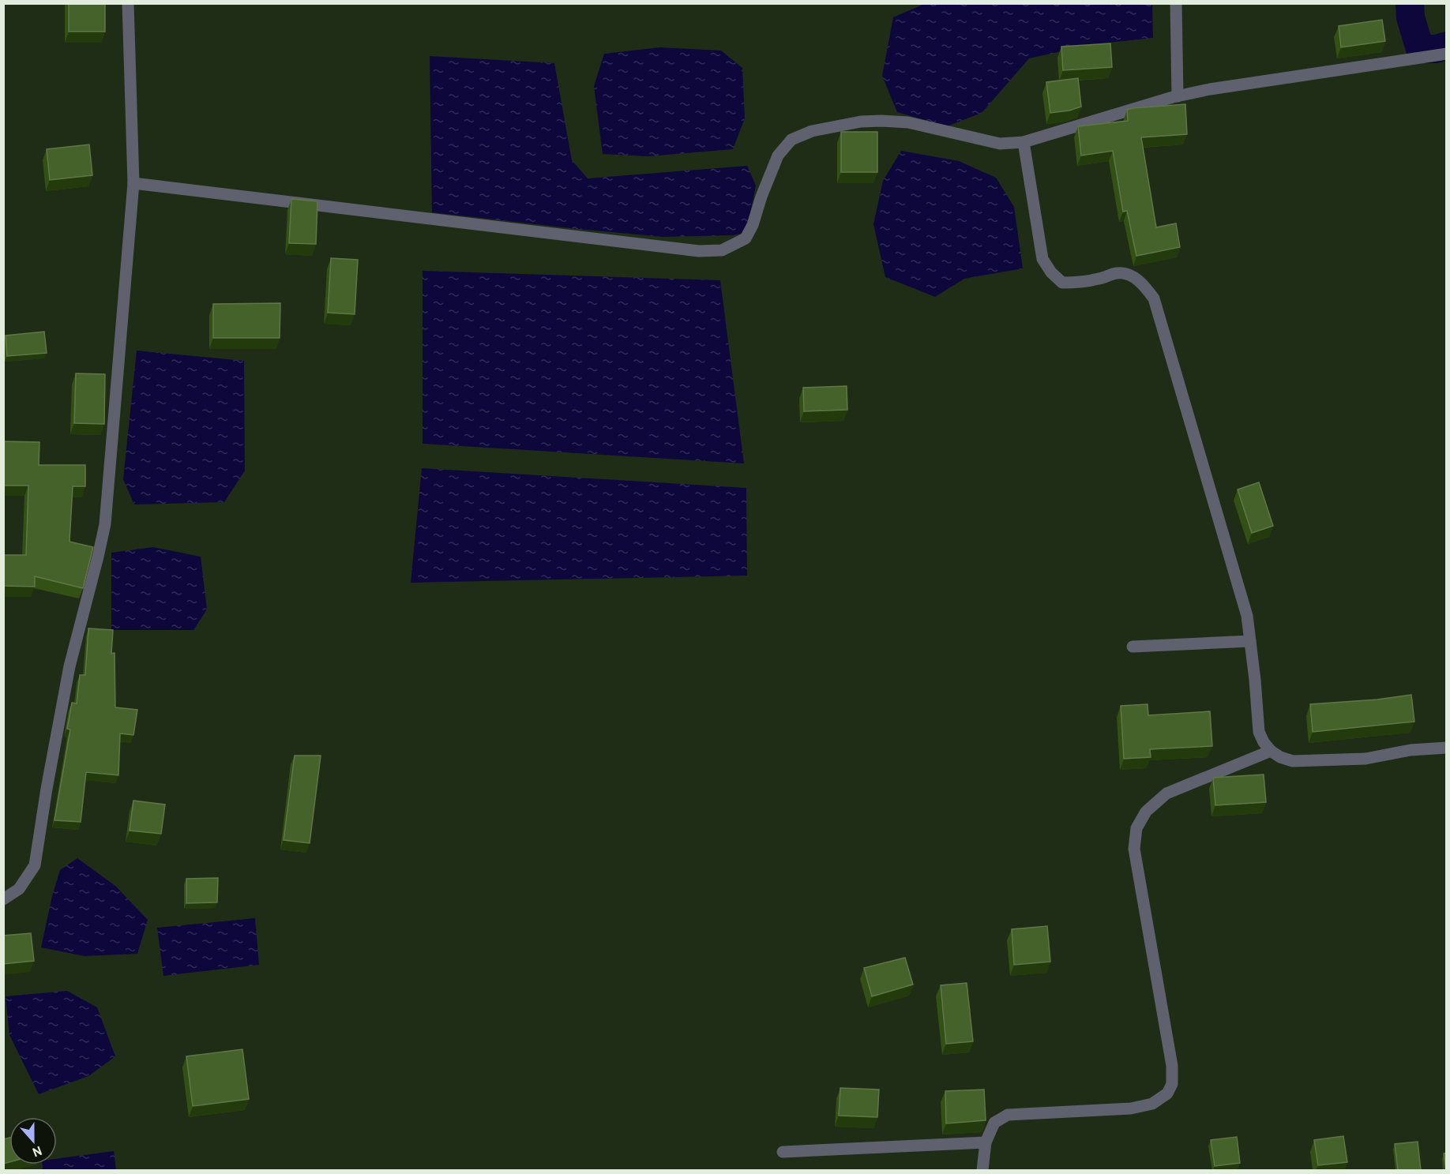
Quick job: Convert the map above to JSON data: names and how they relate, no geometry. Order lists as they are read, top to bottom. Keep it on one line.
{"north":"bottom"}
